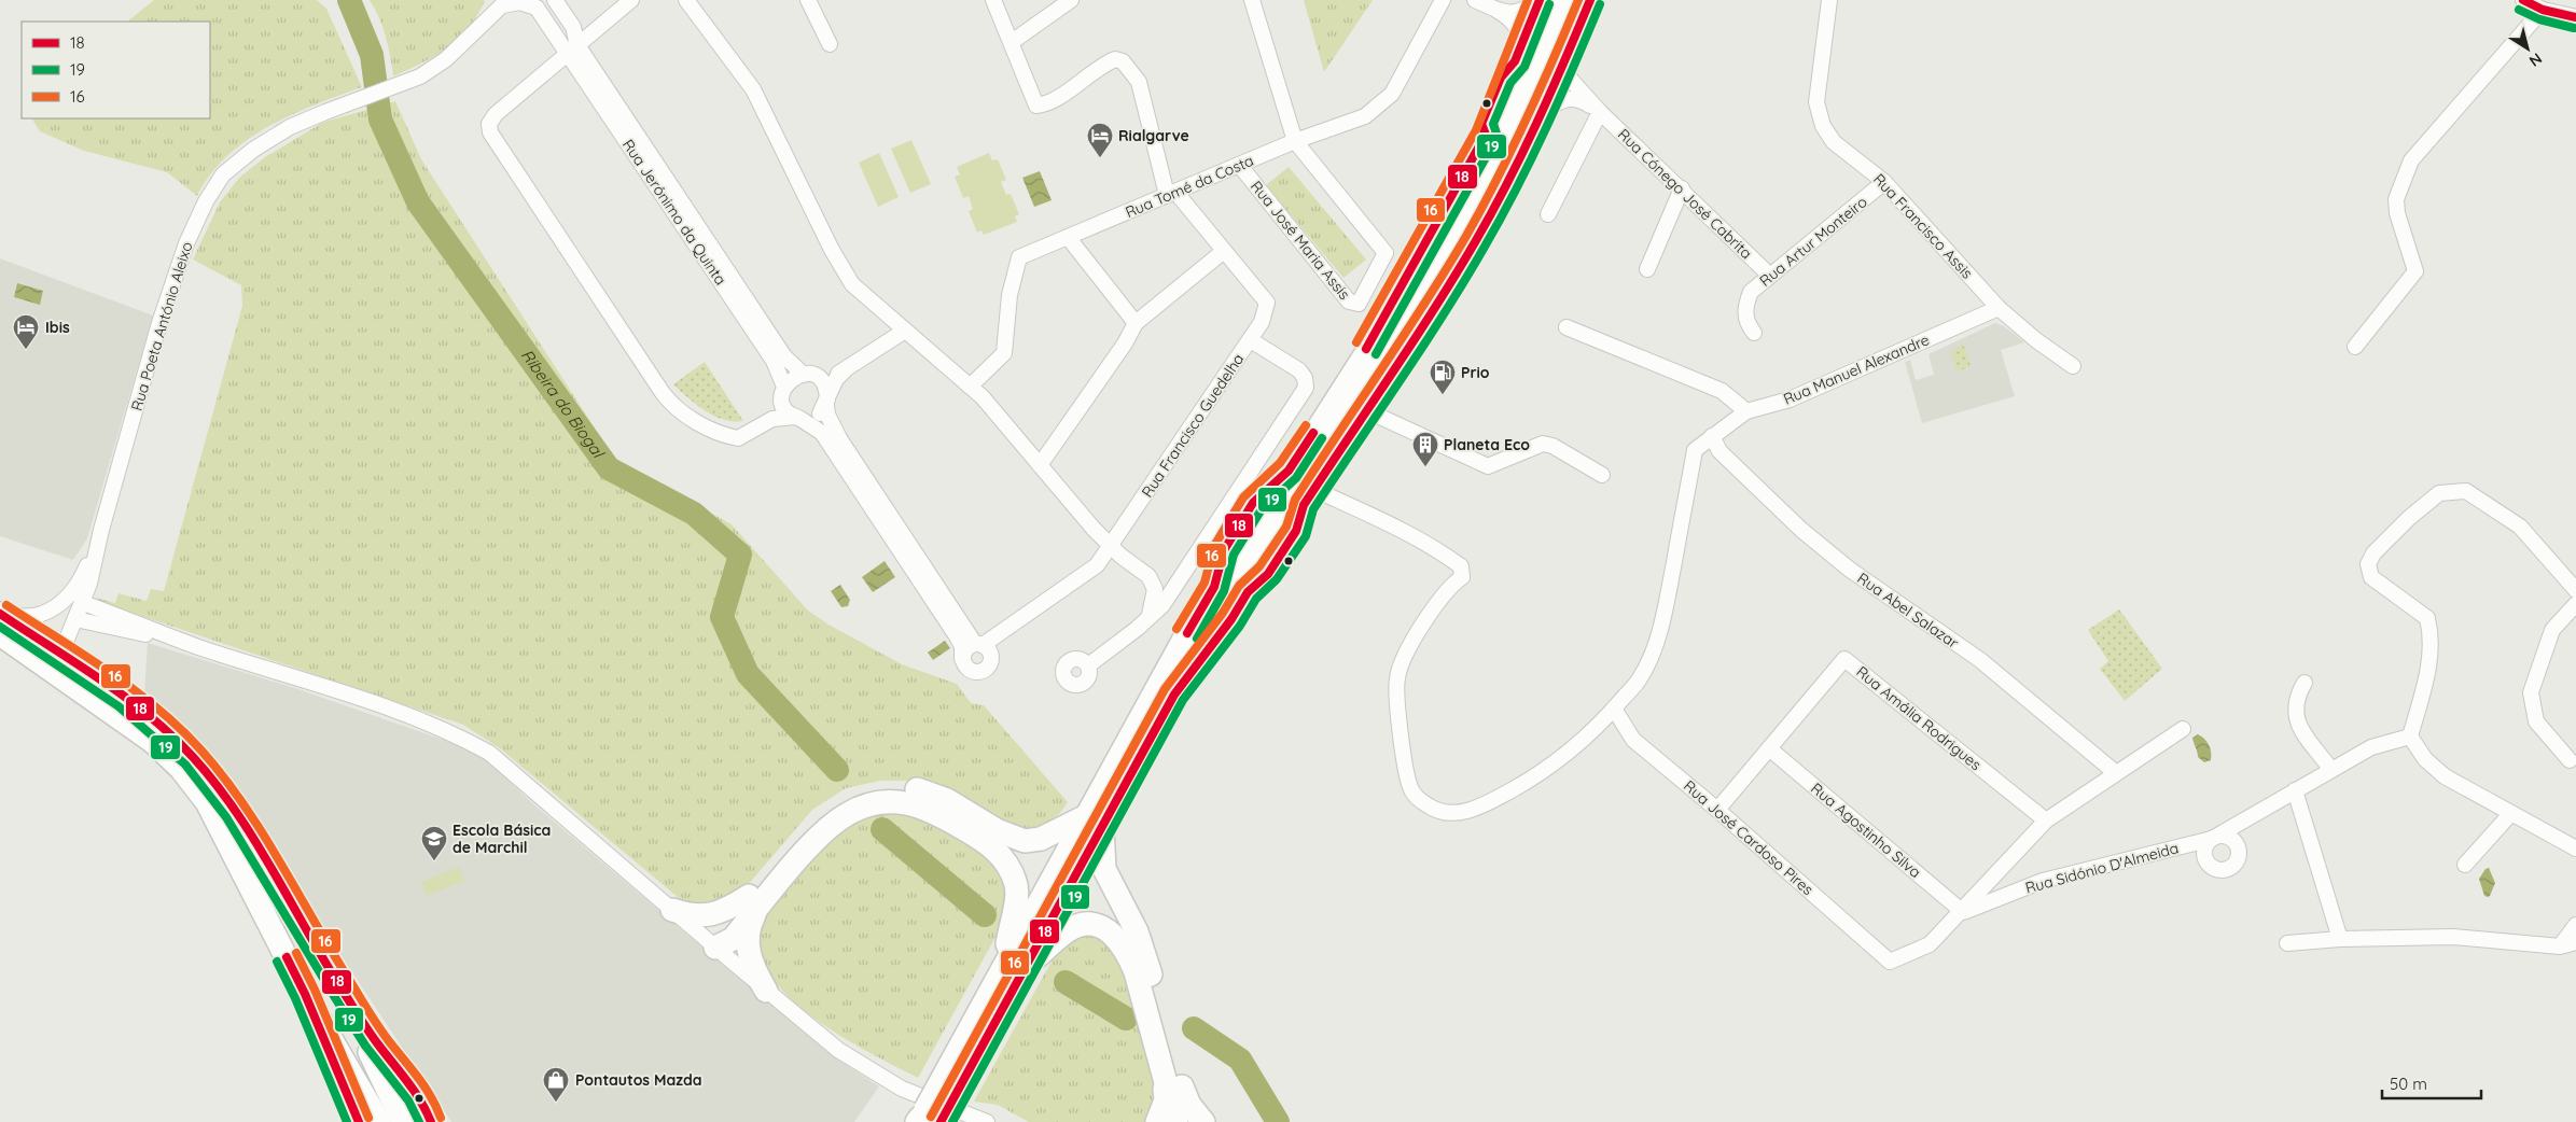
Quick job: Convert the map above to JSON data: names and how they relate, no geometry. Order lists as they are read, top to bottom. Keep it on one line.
{"streets":{"street":["Rua Tomé da Costa","Rua Cónego José Cabrita","Rua Jerónimo da Quinta","Rua Francisco Assis","Rua José Maria Assis","Rua Artur Monteiro","Rua Poeta António Aleixo","Rua Manuel Alexandre","Rua Francisco Guedelha","Rua Abel Salazar","Rua Amália Rodrigues","Rua Agostinho Silva","Rua José Cardoso Pires","Rua Sidónio D'Almeida"]},"crossings":[["Rua Tomé da Costa","Rua José Maria Assis"],["Rua Tomé da Costa","Rua Francisco Guedelha"],["Rua Cónego José Cabrita","Rua Artur Monteiro"],["Rua Jerónimo da Quinta","Rua Poeta António Aleixo"],["Rua Jerónimo da Quinta","Rua Francisco Guedelha"],["Rua Francisco Assis","Rua Artur Monteiro"],["Rua Francisco Assis","Rua Manuel Alexandre"],["Rua Amália Rodrigues","Rua Agostinho Silva"],["Rua Amália Rodrigues","Rua José Cardoso Pires"],["Rua Agostinho Silva","Rua José Cardoso Pires"],["Rua Agostinho Silva","Rua Sidónio D'Almeida"],["Rua José Cardoso Pires","Rua Sidónio D'Almeida"]],"water":["Ribeira do Biogal"],"places":{"hotel":["Rialgarve","Ibis"],"fuel station":["Prio"],"building":["Planeta Eco"],"school or university":["Escola Básica de Marchil"],"shop":["Pontautos Mazda"]},"lines":["transit line 18","transit line 16","transit line 19"],"legend":["18","19","16"],"scale_bar":"50 m","north":"bottom right"}
